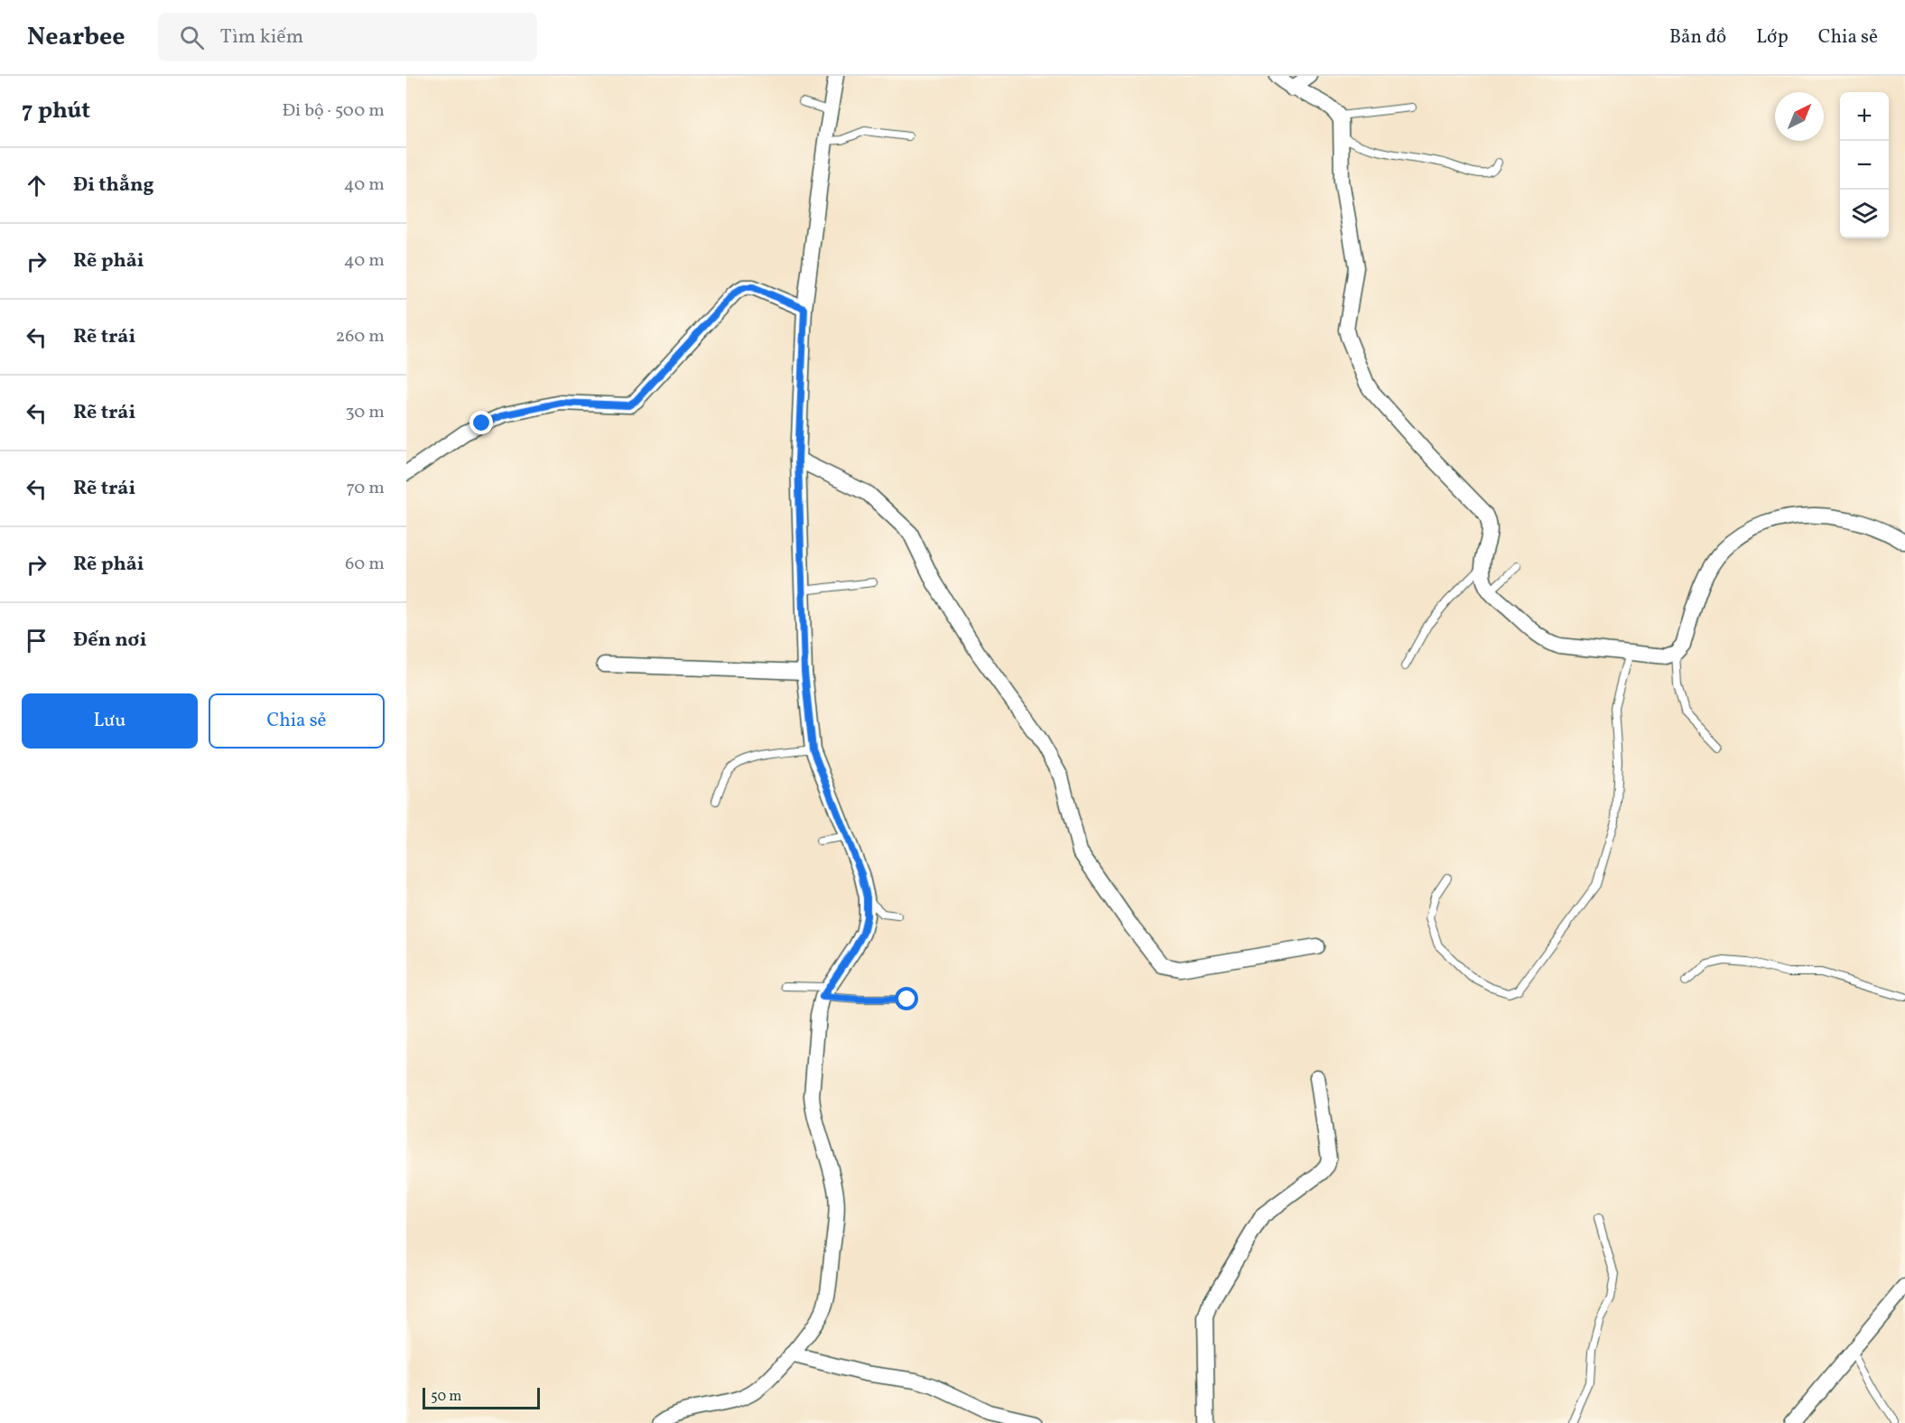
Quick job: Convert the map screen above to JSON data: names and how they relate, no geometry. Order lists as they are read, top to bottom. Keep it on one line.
{"scale_bar":"50 m","north":"top right","page":{"header":"Nearbee","search":"Tìm kiếm","nav":["Bản đồ","Lớp","Chia sẻ"],"heading":["7 phút","Đi bộ · 500 m"],"map_buttons":["+","−"],"list":[["Đi thẳng","40 m"],["Rẽ phải","40 m"],["Rẽ trái","260 m"],["Rẽ trái","30 m"],["Rẽ trái","70 m"],["Rẽ phải","60 m"],"Đến nơi"],"buttons":["Lưu","Chia sẻ"],"scale":"50 m"}}
